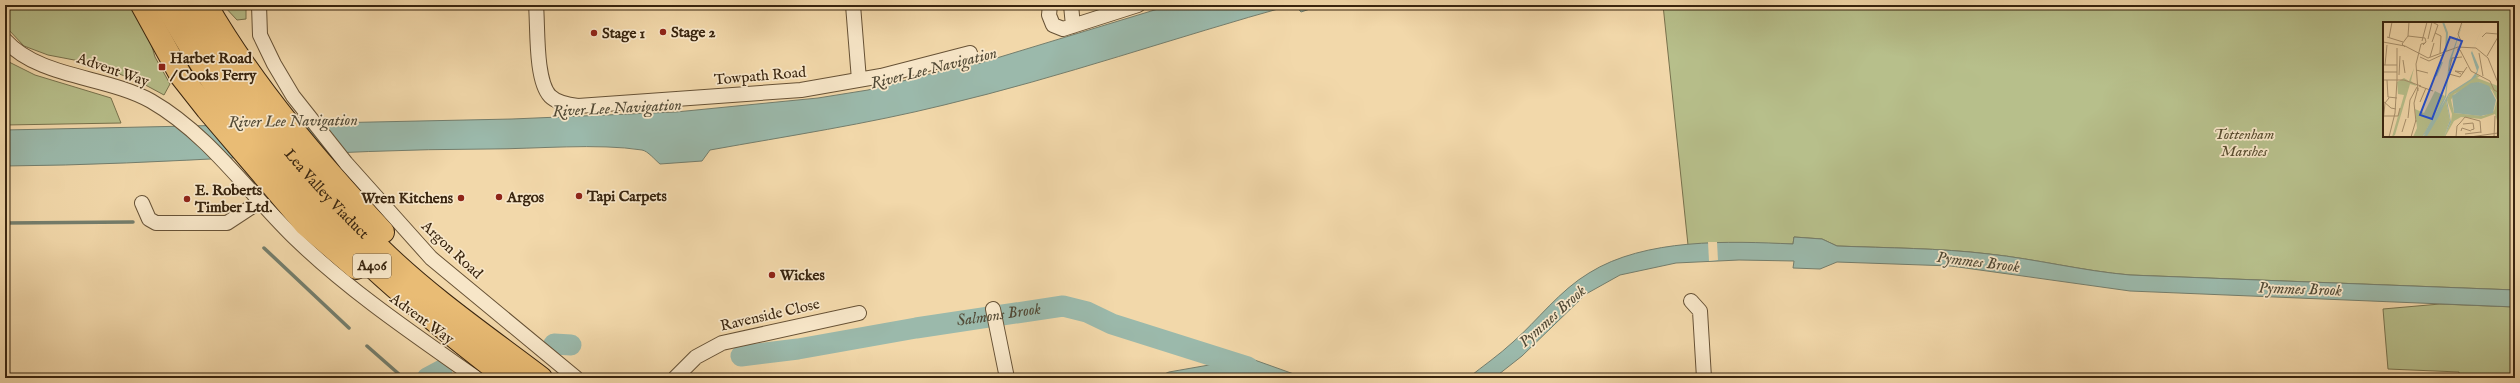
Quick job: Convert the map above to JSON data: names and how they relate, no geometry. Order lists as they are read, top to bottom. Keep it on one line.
{"streets":{"highway":["Lea Valley Viaduct","A406"],"street":["Advent Way","Towpath Road","Argon Road","Ravenside Close"]},"water":["River Lee Navigation","Pymmes Brook","Salmons Brook"],"parks":["Tottenham Marshes"],"places":{"other":["Stage 2","Stage 1","Tapi Carpets","Argos","Wren Kitchens","E. Roberts Timber Ltd.","Wickes"],"transit":["Harbet Road / Cooks Ferry"]}}
